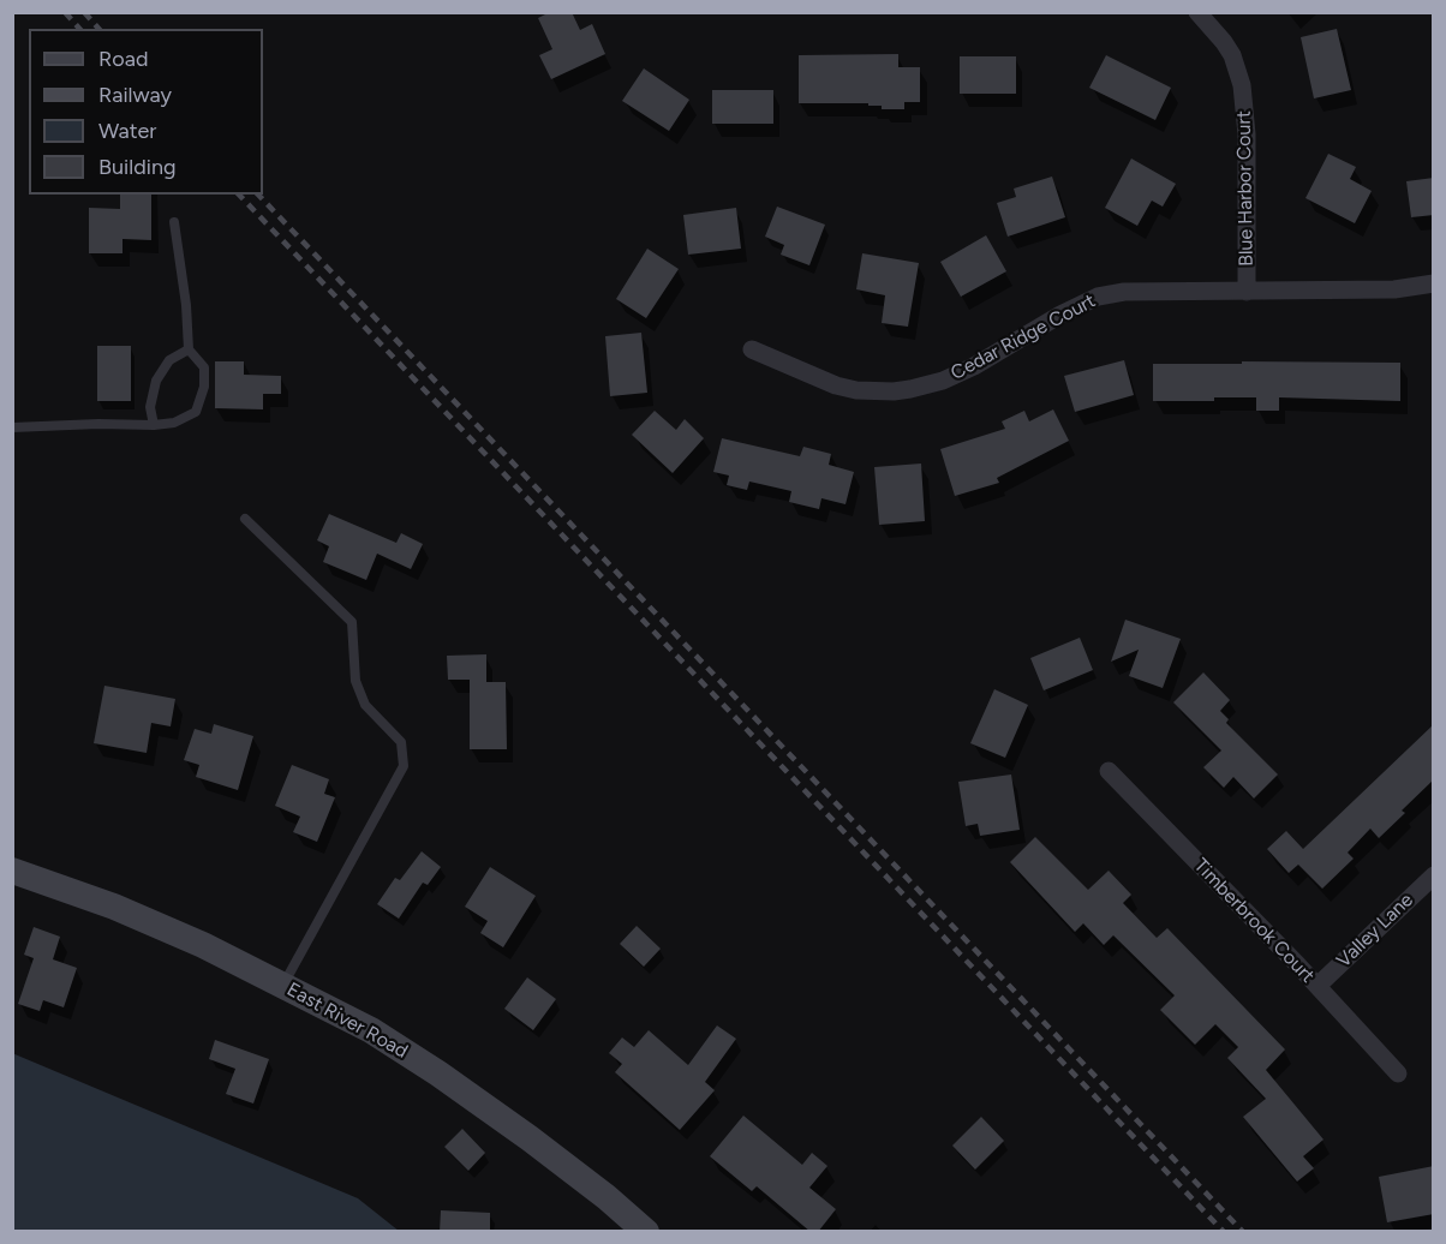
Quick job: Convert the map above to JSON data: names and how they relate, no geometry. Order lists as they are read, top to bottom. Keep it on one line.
{"streets":{"main road":["East River Road"],"street":["Blue Harbor Court","Cedar Ridge Court","Timberbrook Court","Valley Lane"]},"crossings":[["Blue Harbor Court","Cedar Ridge Court"],["Timberbrook Court","Valley Lane"]],"legend":["Road","Railway","Water","Building"]}
